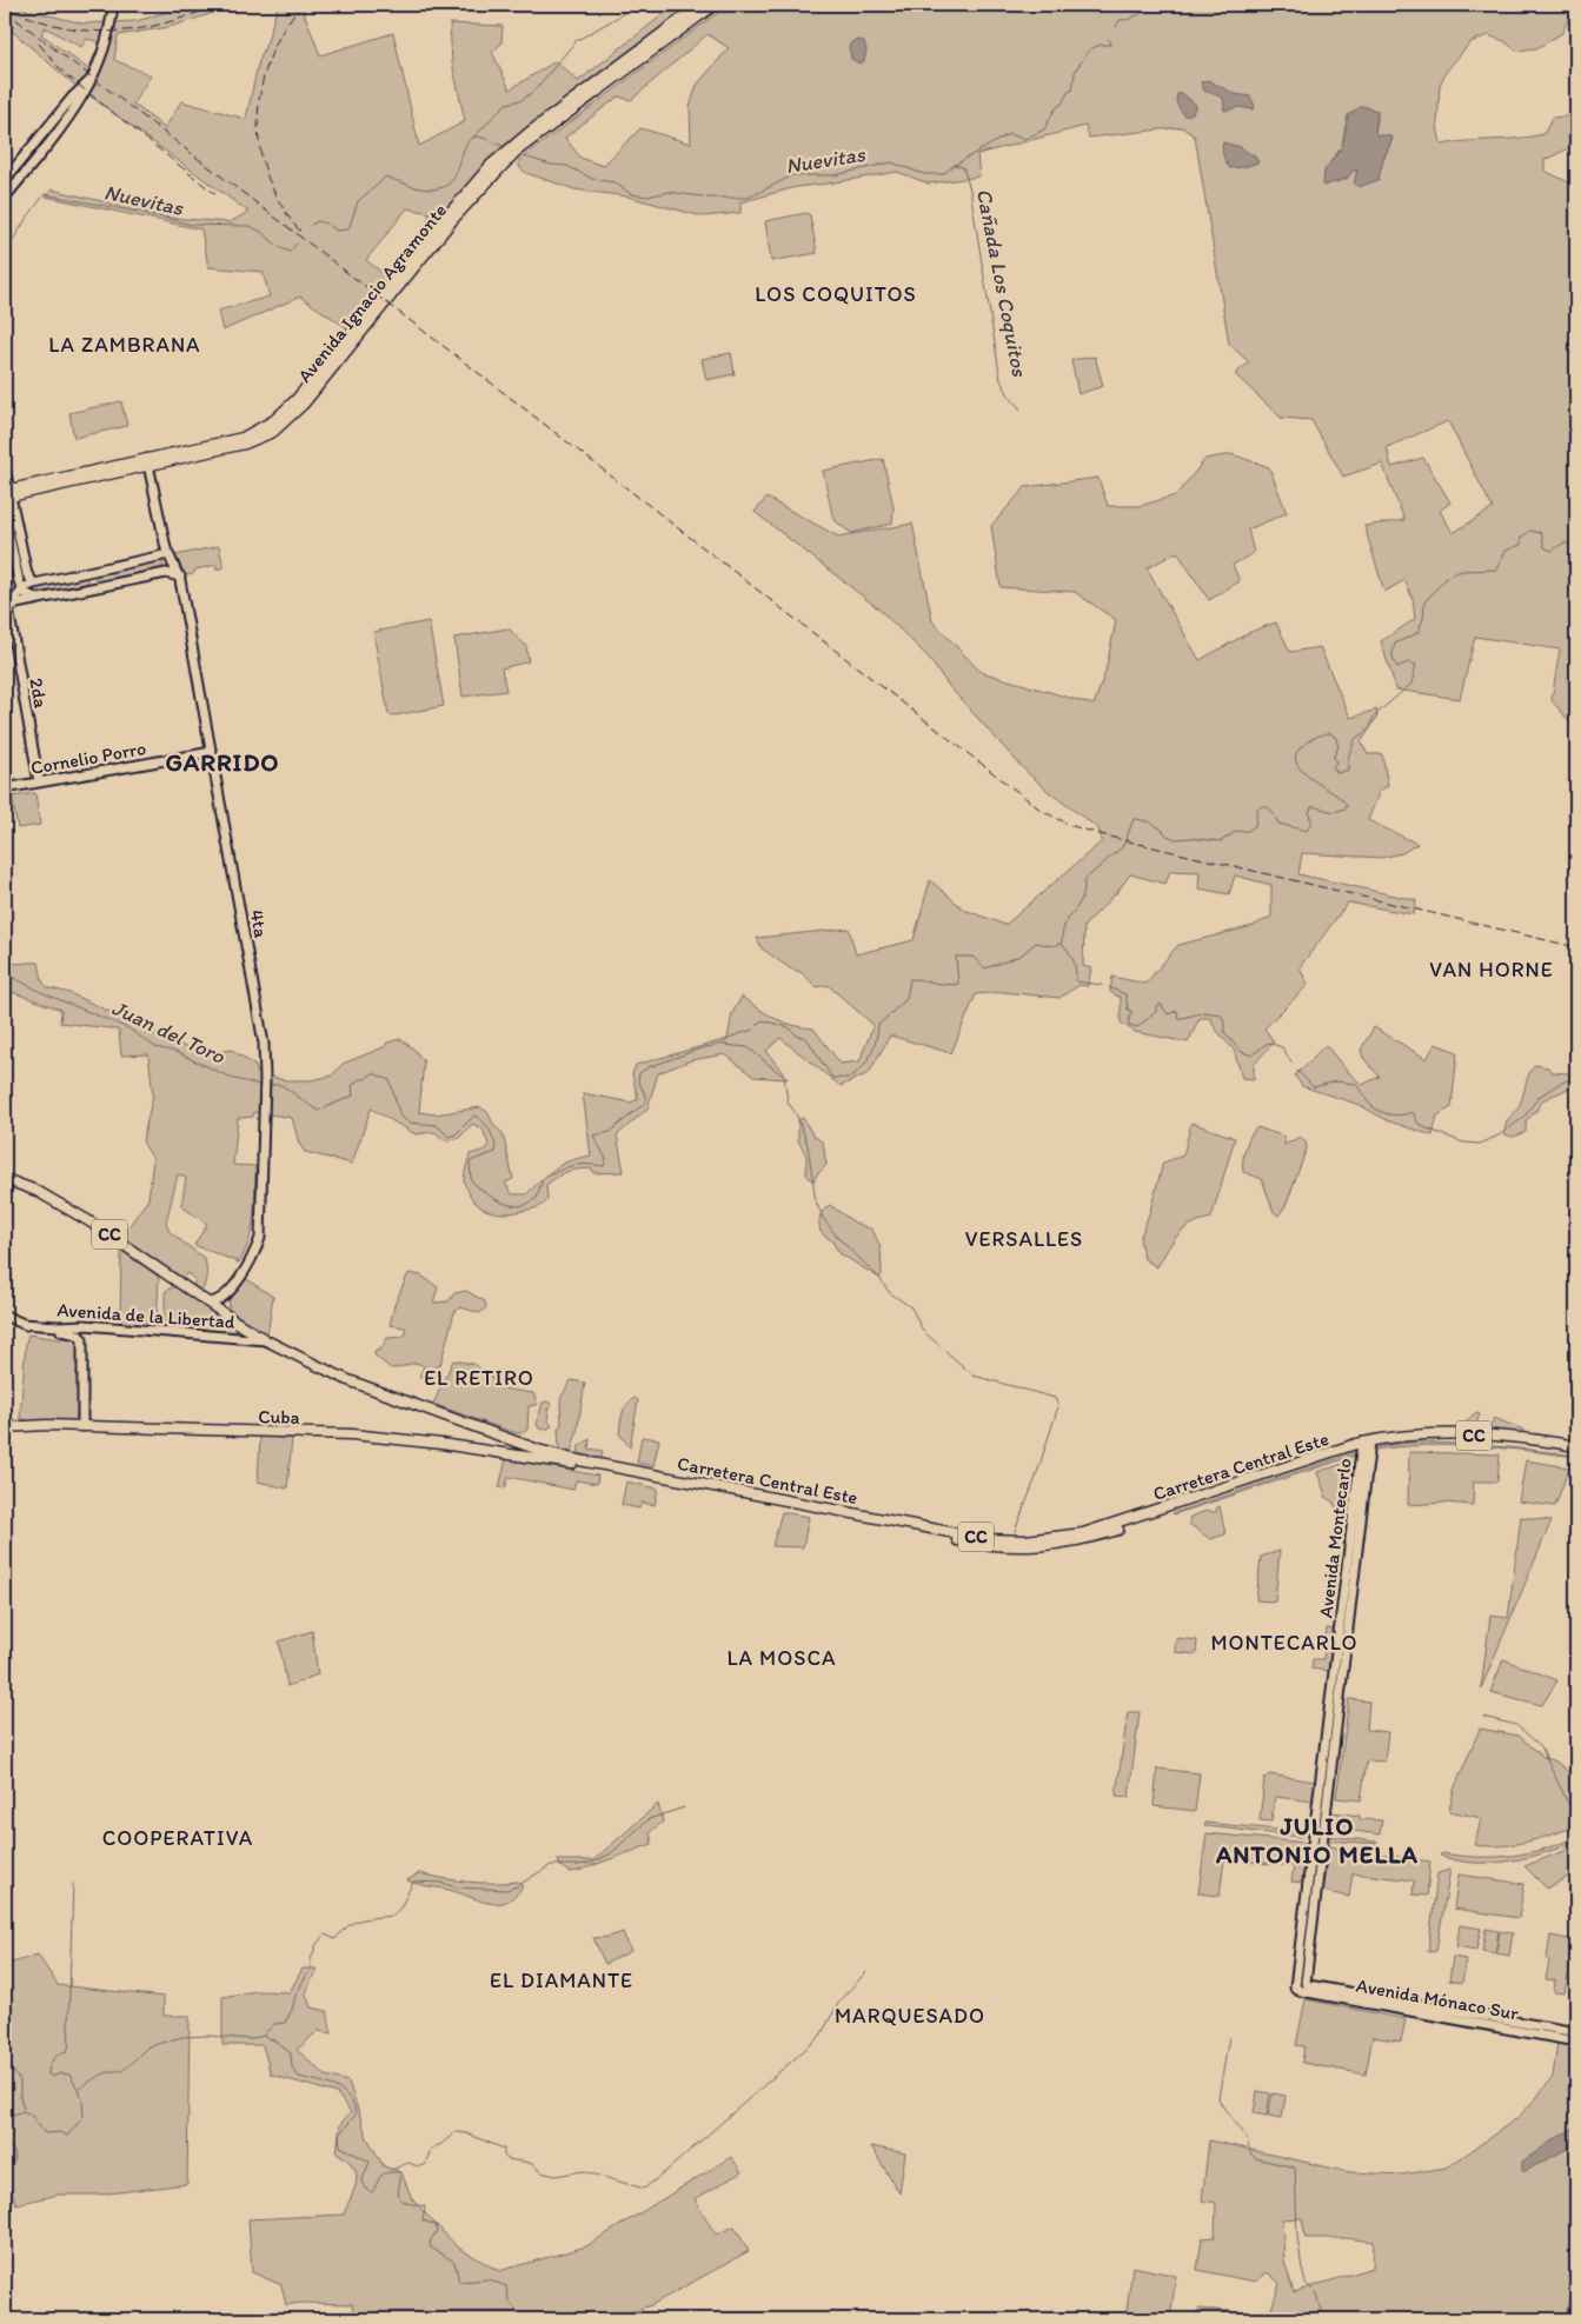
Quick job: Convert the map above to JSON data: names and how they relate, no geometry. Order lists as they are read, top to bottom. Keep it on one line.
{"streets":{"main road":["Avenida Ignacio Agramonte","2da","Cornelio Porro","4ta","CC","Avenida de la Libertad","Cuba","Carretera Central Este","Avenida Montecarlo","Avenida Mónaco Sur"]},"crossings":[["Avenida Ignacio Agramonte","4ta"],["2da","Cornelio Porro"],["Cornelio Porro","4ta"],["Avenida de la Libertad","Cuba"],["Avenida de la Libertad","Carretera Central Este"],["Cuba","Carretera Central Este"],["Carretera Central Este","Avenida Montecarlo"],["Avenida Montecarlo","Avenida Mónaco Sur"]],"districts":["LOS COQUITOS","LA ZAMBRANA","GARRIDO","VAN HORNE","VERSALLES","EL RETIRO","MONTECARLO","LA MOSCA","JULIO ANTONIO MELLA","COOPERATIVA","EL DIAMANTE","MARQUESADO"],"water":["Nuevitas","Cañada Los Coquitos","Juan del Toro"]}
